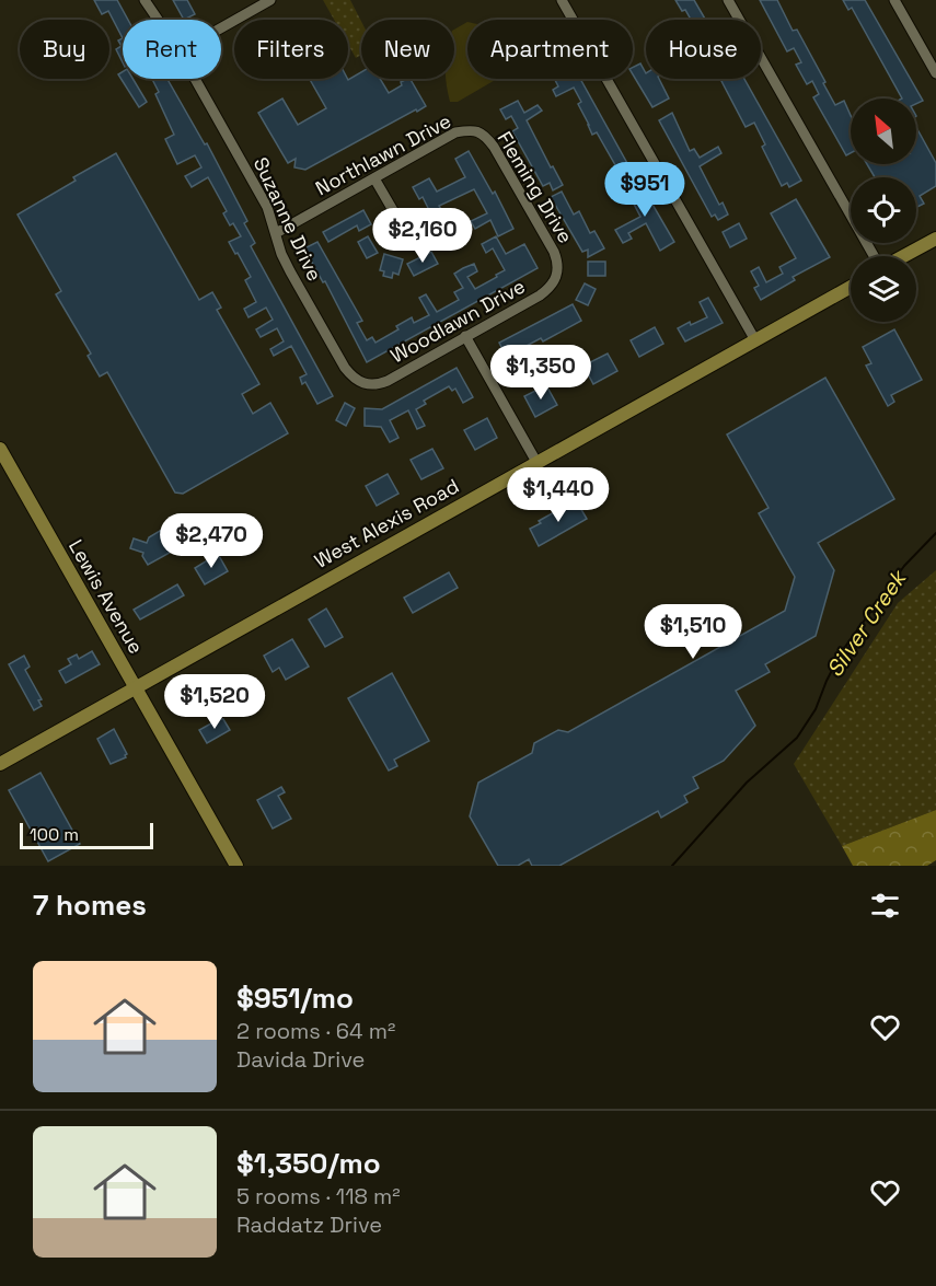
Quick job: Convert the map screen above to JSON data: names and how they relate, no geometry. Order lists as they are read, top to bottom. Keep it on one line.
{"streets":{"main road":["West Alexis Road","Lewis Avenue"],"street":["Northlawn Drive","Fleming Drive","Suzanne Drive","Woodlawn Drive"]},"crossings":[["Northlawn Drive","Fleming Drive"],["Northlawn Drive","Suzanne Drive"],["Fleming Drive","Woodlawn Drive"],["Suzanne Drive","Woodlawn Drive"],["West Alexis Road","Lewis Avenue"]],"water":["Silver Creek"],"scale_bar":"100 m","north":"top left","page":{"chip":["Buy","Rent","Filters","New","Apartment","House"],"price":["$951","$2,160","$1,350","$1,440","$2,470","$1,510","$1,520"],"scale":"100 m","heading":"7 homes","list":[{"name":"$951/mo","note":"2 rooms · 64 m² · Davida Drive"},{"name":"$1,350/mo","note":"5 rooms · 118 m² · Raddatz Drive"}]}}
